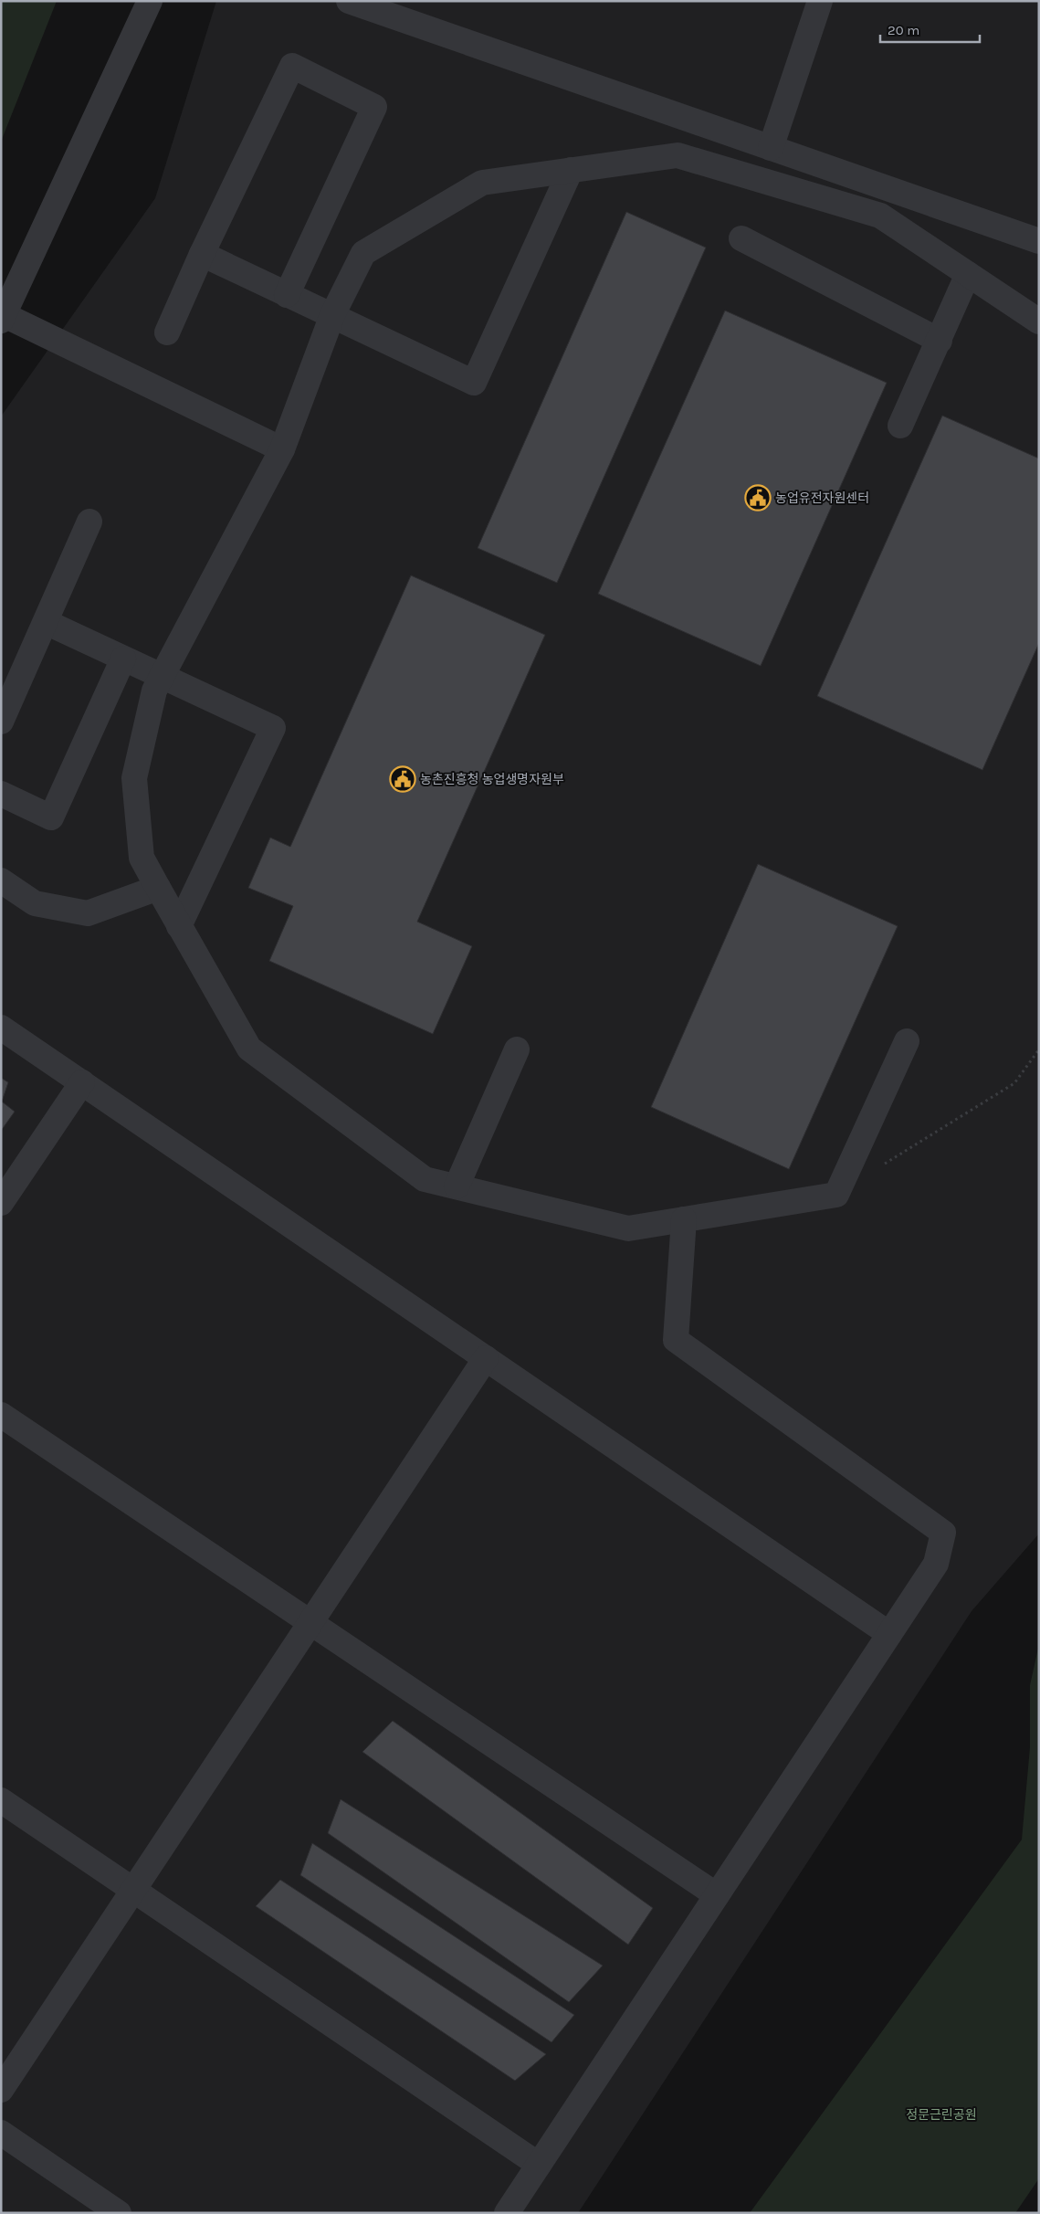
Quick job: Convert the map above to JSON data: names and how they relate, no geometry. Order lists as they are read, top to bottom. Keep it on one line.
{"parks":["정문근린공원"],"places":{"public building":["농업유전자원센터","농촌진흥청 농업생명자원부"]},"scale_bar":"20 m"}
